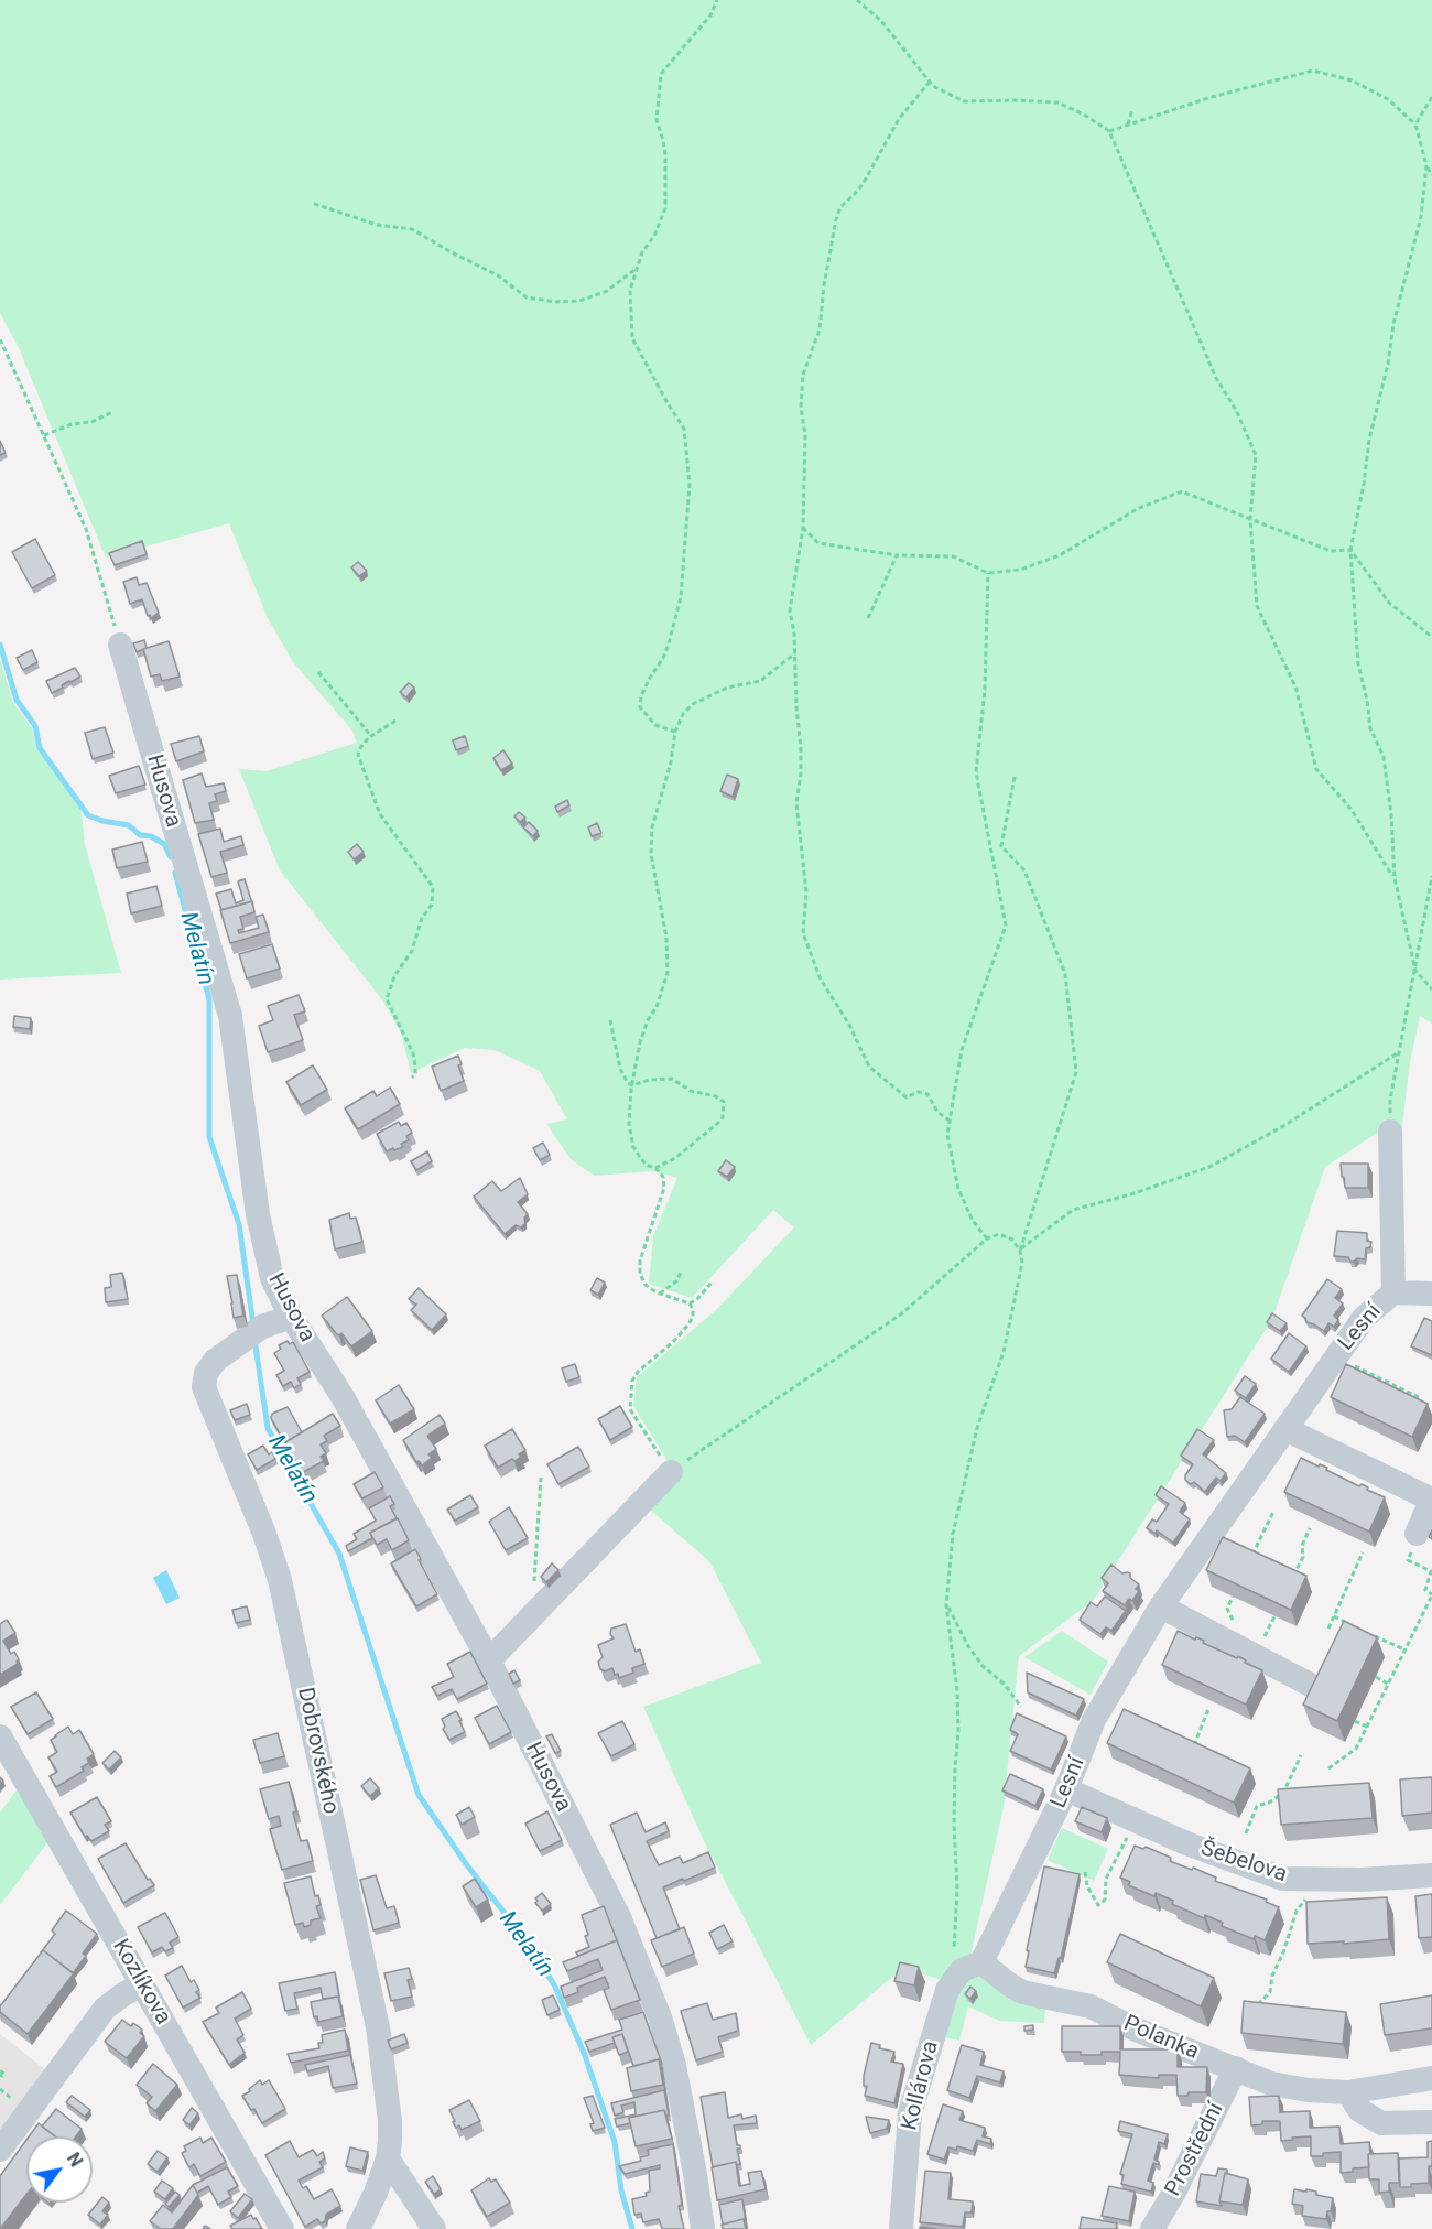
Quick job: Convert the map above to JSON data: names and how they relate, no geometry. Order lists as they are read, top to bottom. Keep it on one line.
{"streets":{"street":["Husova","Lesní","Dobrovského","Šebelova","Kozlíkova","Polanka","Kollárova","Prostřední"]},"crossings":[["Husova","Dobrovského"],["Lesní","Šebelova"],["Lesní","Polanka"],["Lesní","Kollárova"],["Polanka","Kollárova"],["Polanka","Prostřední"]],"water":["Melatín"],"north":"top right"}
